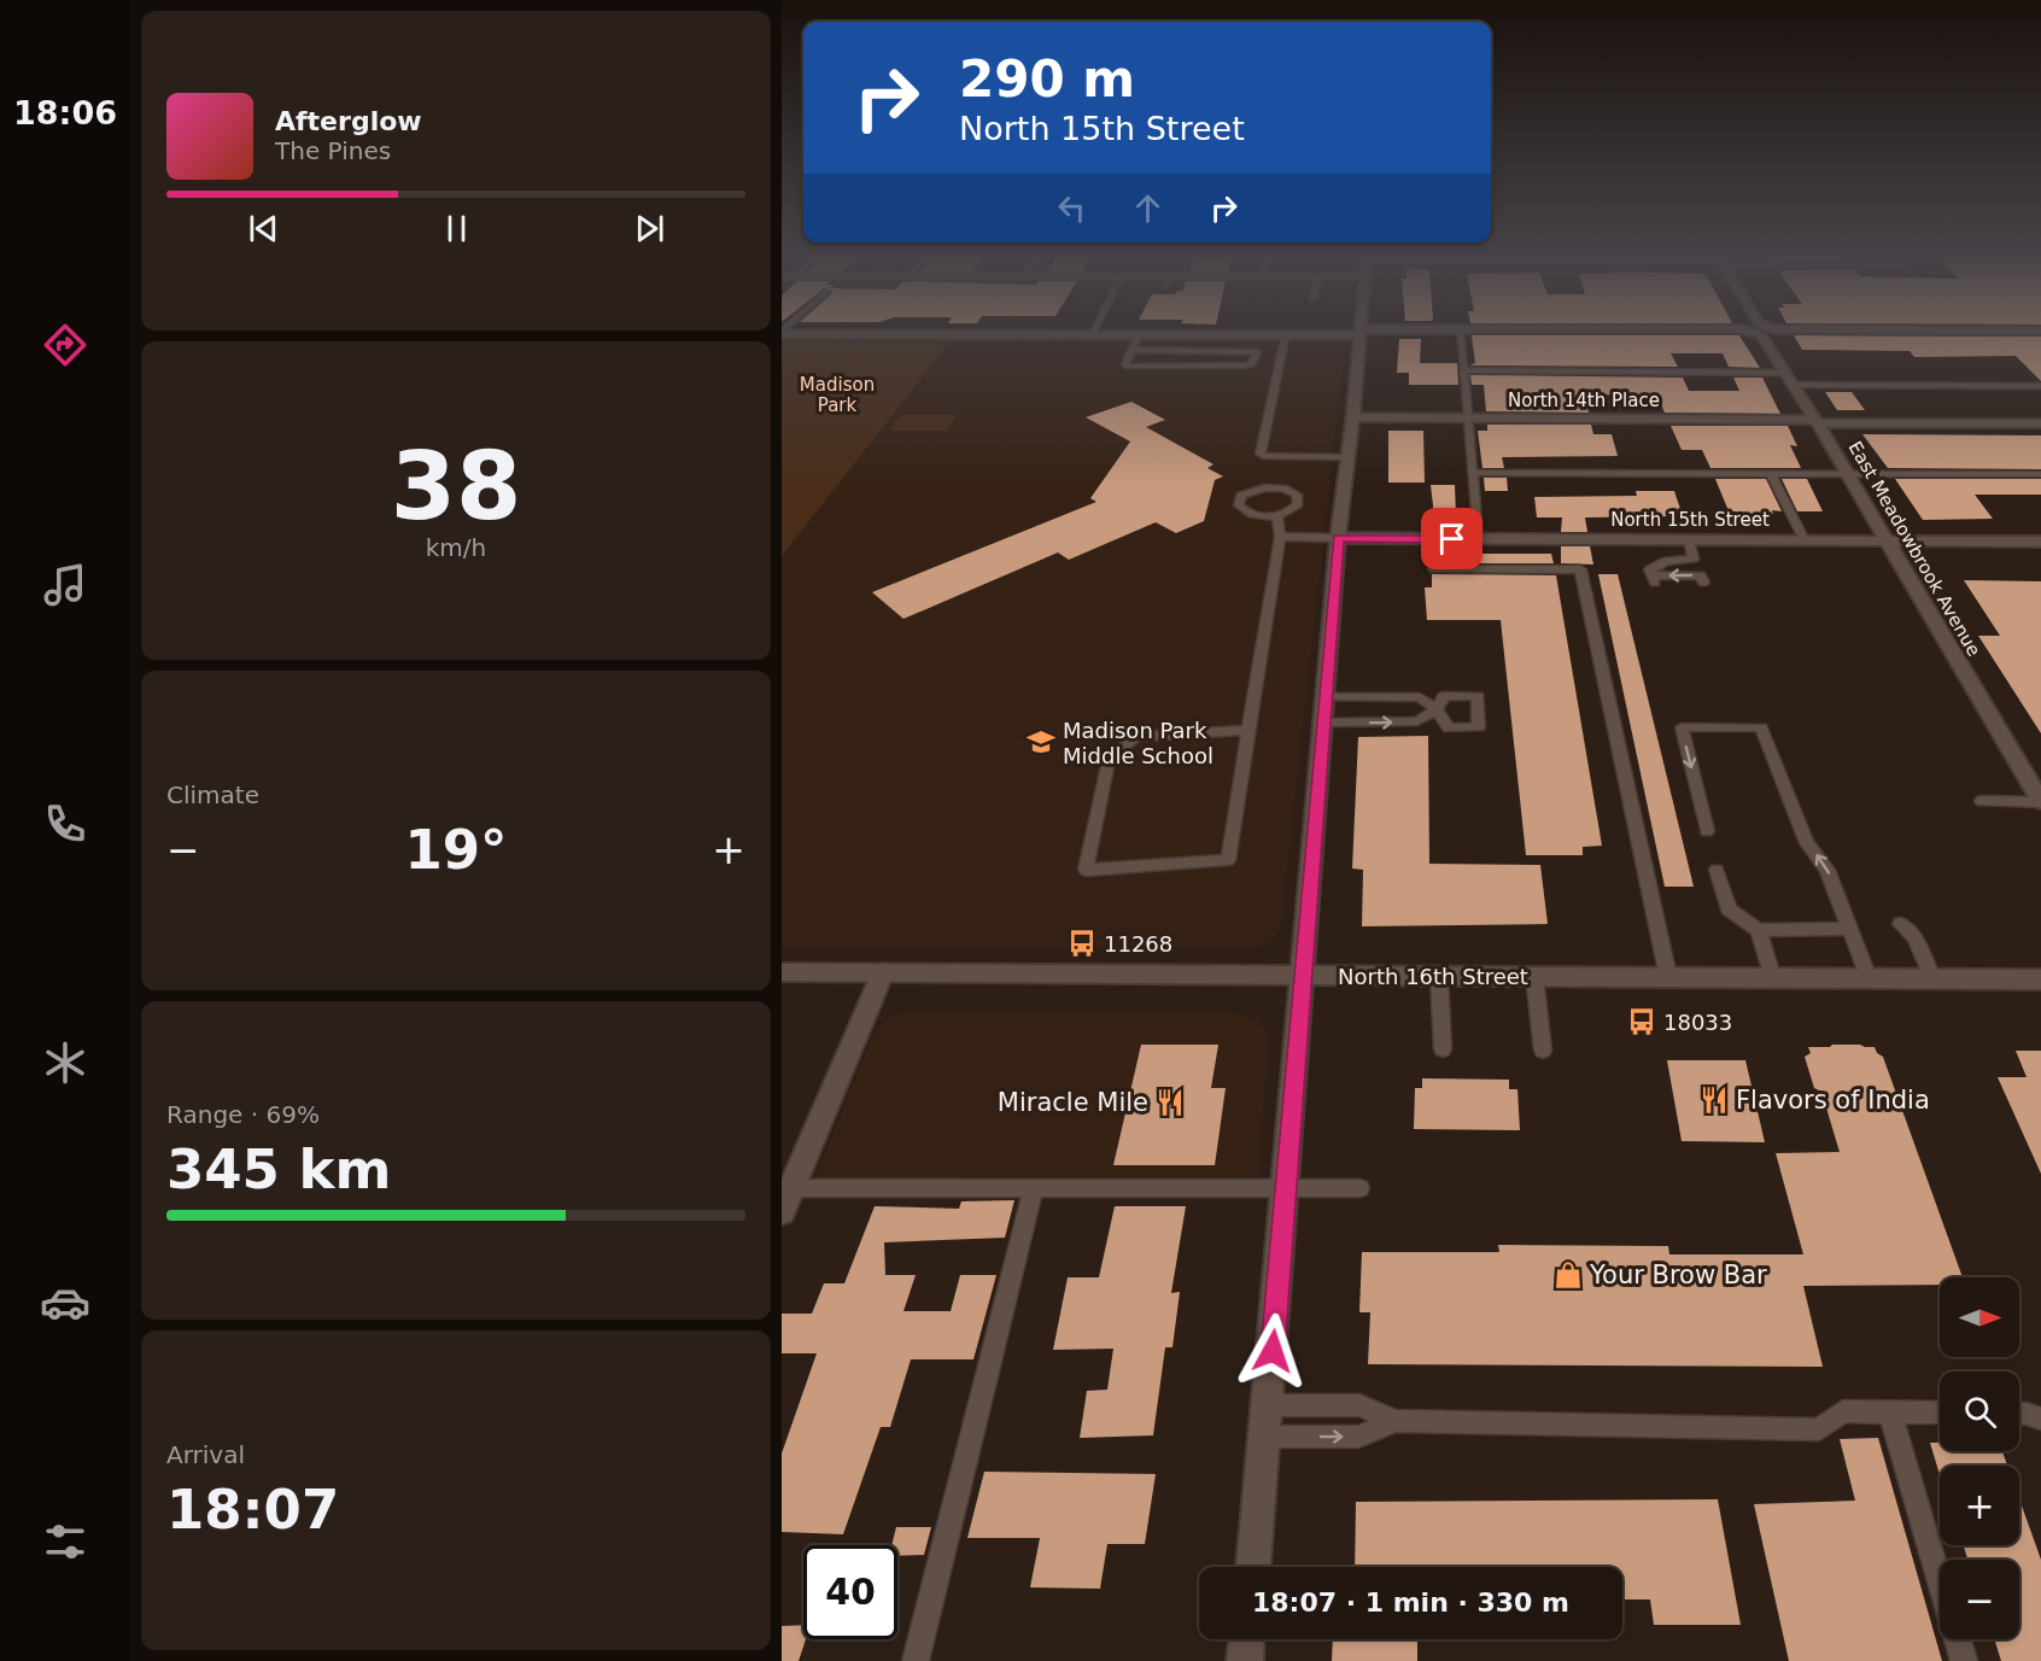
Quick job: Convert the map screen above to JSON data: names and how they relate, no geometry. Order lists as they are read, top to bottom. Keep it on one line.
{"streets":{"street":["North 14th Place","North 15th Street","East Meadowbrook Avenue","North 16th Street"]},"crossings":[["North 14th Place","East Meadowbrook Avenue"],["North 15th Street","East Meadowbrook Avenue"]],"parks":["Madison Park"],"places":{"school or university":["Madison Park Middle School"],"bus stop":["11268","18033"],"restaurant":["Flavors of India","Miracle Mile"],"shop":["Your Brow Bar"]},"north":"right","page":{"tabs":"18:06","turn":["290 m","North 15th Street"],"song":["Afterglow","The Pines"],"tile":[["38","km/h"],"Climate",["Range · 69%","345 km"],["Arrival","18:07"]],"heat":["−","19°","+"],"map_buttons":["+","−"],"limit":"40","trip":"18:07 · 1 min · 330 m"}}
